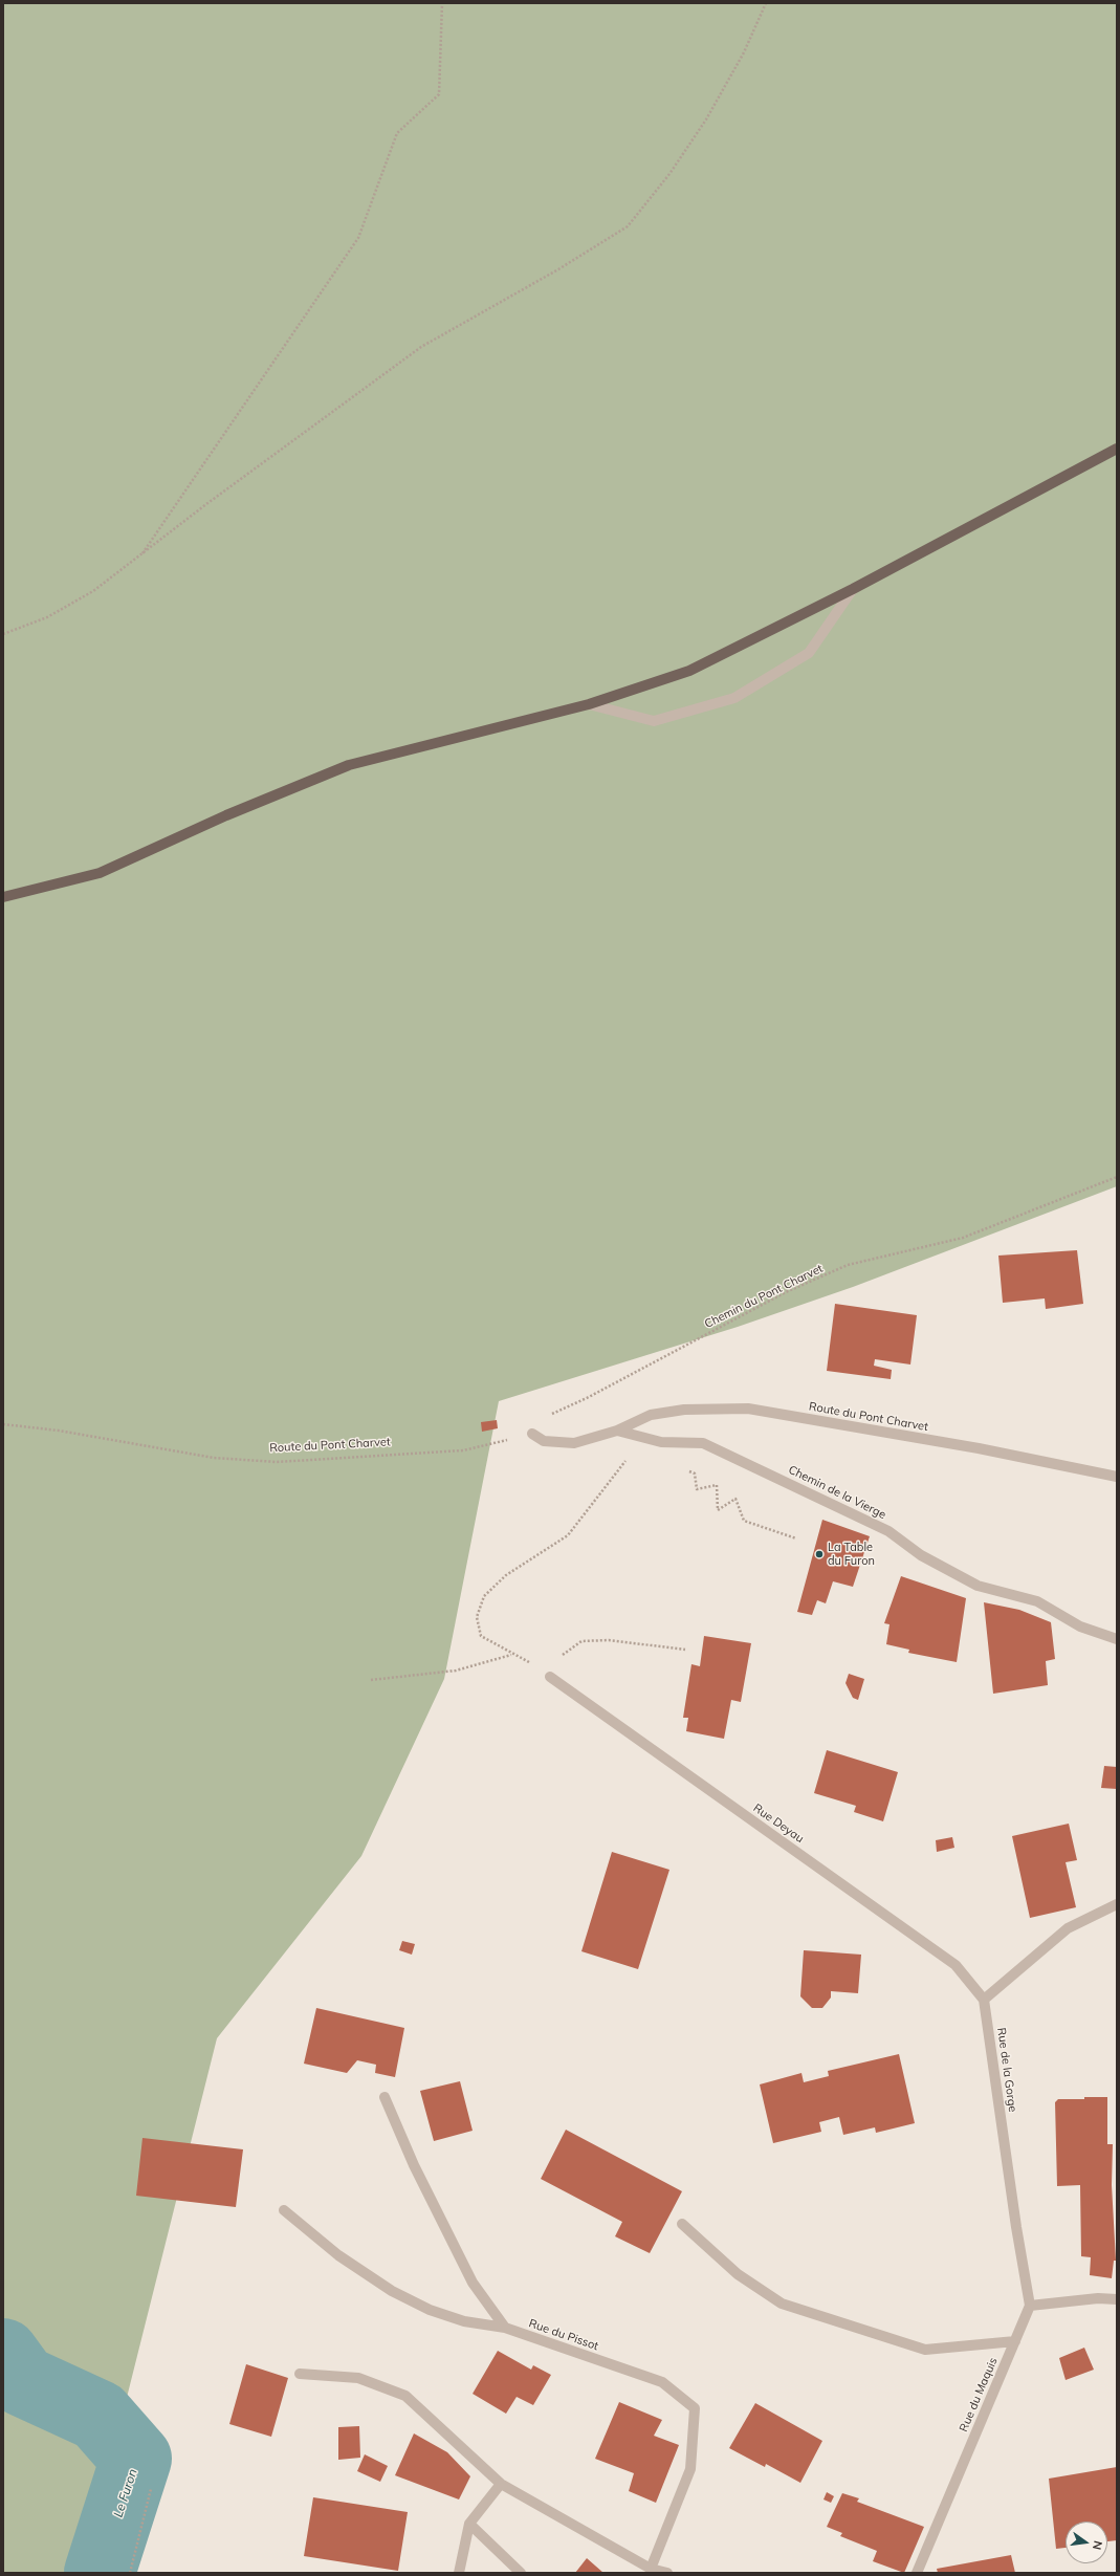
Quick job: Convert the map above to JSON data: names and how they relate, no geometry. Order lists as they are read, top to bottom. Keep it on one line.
{"streets":{"street":["Route du Pont Charvet","Chemin de la Vierge","Rue Deyau","Rue de la Gorge","Rue du Pissot","Rue du Maquis"],"path":["Chemin du Pont Charvet"]},"crossings":[["Chemin du Pont Charvet","Route du Pont Charvet"],["Route du Pont Charvet","Chemin de la Vierge"],["Rue Deyau","Rue de la Gorge"],["Rue de la Gorge","Rue du Maquis"]],"water":["Le Furon"],"places":["La Table du Furon"],"north":"right"}
